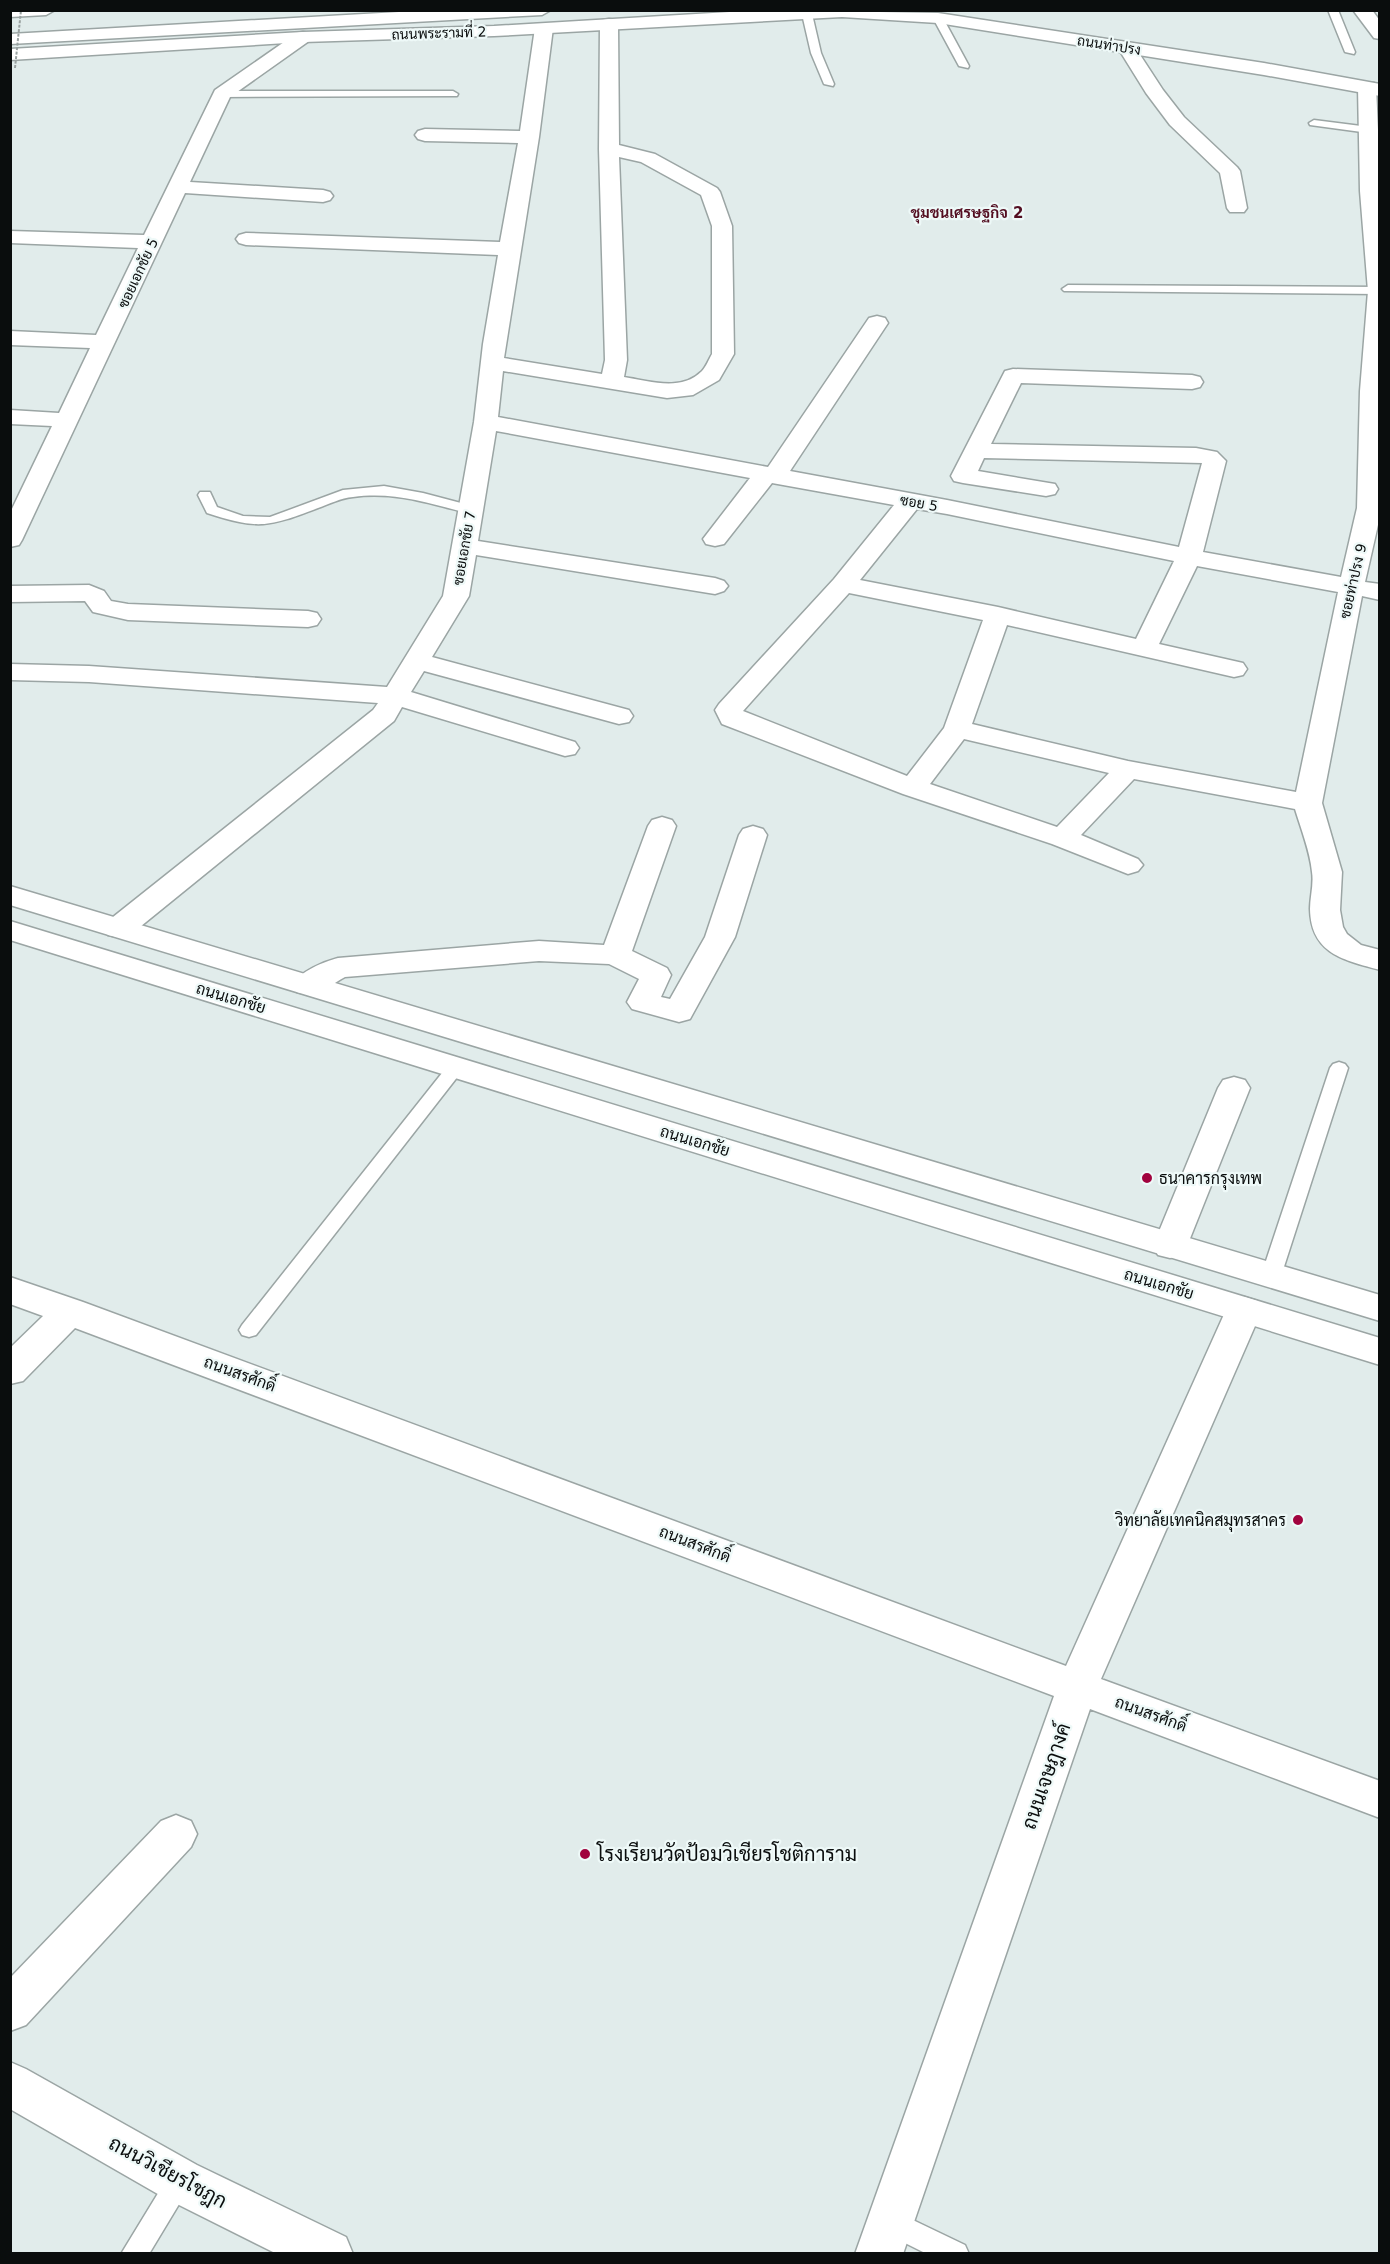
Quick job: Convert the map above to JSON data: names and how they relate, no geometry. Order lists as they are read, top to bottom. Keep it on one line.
{"streets":{"main road":["ถนนพระรามที่ 2","ถนนท่าปรง","ซอยเอกชัย 5","ซอย 5","ซอยเอกชัย 7","ซอยท่าปรง 9","ถนนเอกชัย","ถนนสรศักดิ์","ถนนเจษฎางค์","ถนนวิเชียรโชฎก"]},"crossings":[["ถนนพระรามที่ 2","ถนนท่าปรง"],["ถนนพระรามที่ 2","ซอยเอกชัย 5"],["ถนนพระรามที่ 2","ซอยเอกชัย 7"],["ถนนท่าปรง","ซอยท่าปรง 9"],["ซอย 5","ซอยเอกชัย 7"],["ซอย 5","ซอยท่าปรง 9"],["ถนนเอกชัย","ถนนเจษฎางค์"],["ถนนสรศักดิ์","ถนนเจษฎางค์"]],"districts":["ชุมชนเศรษฐกิจ 2"],"places":["ธนาคารกรุงเทพ","วิทยาลัยเทคนิคสมุทรสาคร","โรงเรียนวัดป้อมวิเชียรโชติการาม"]}
